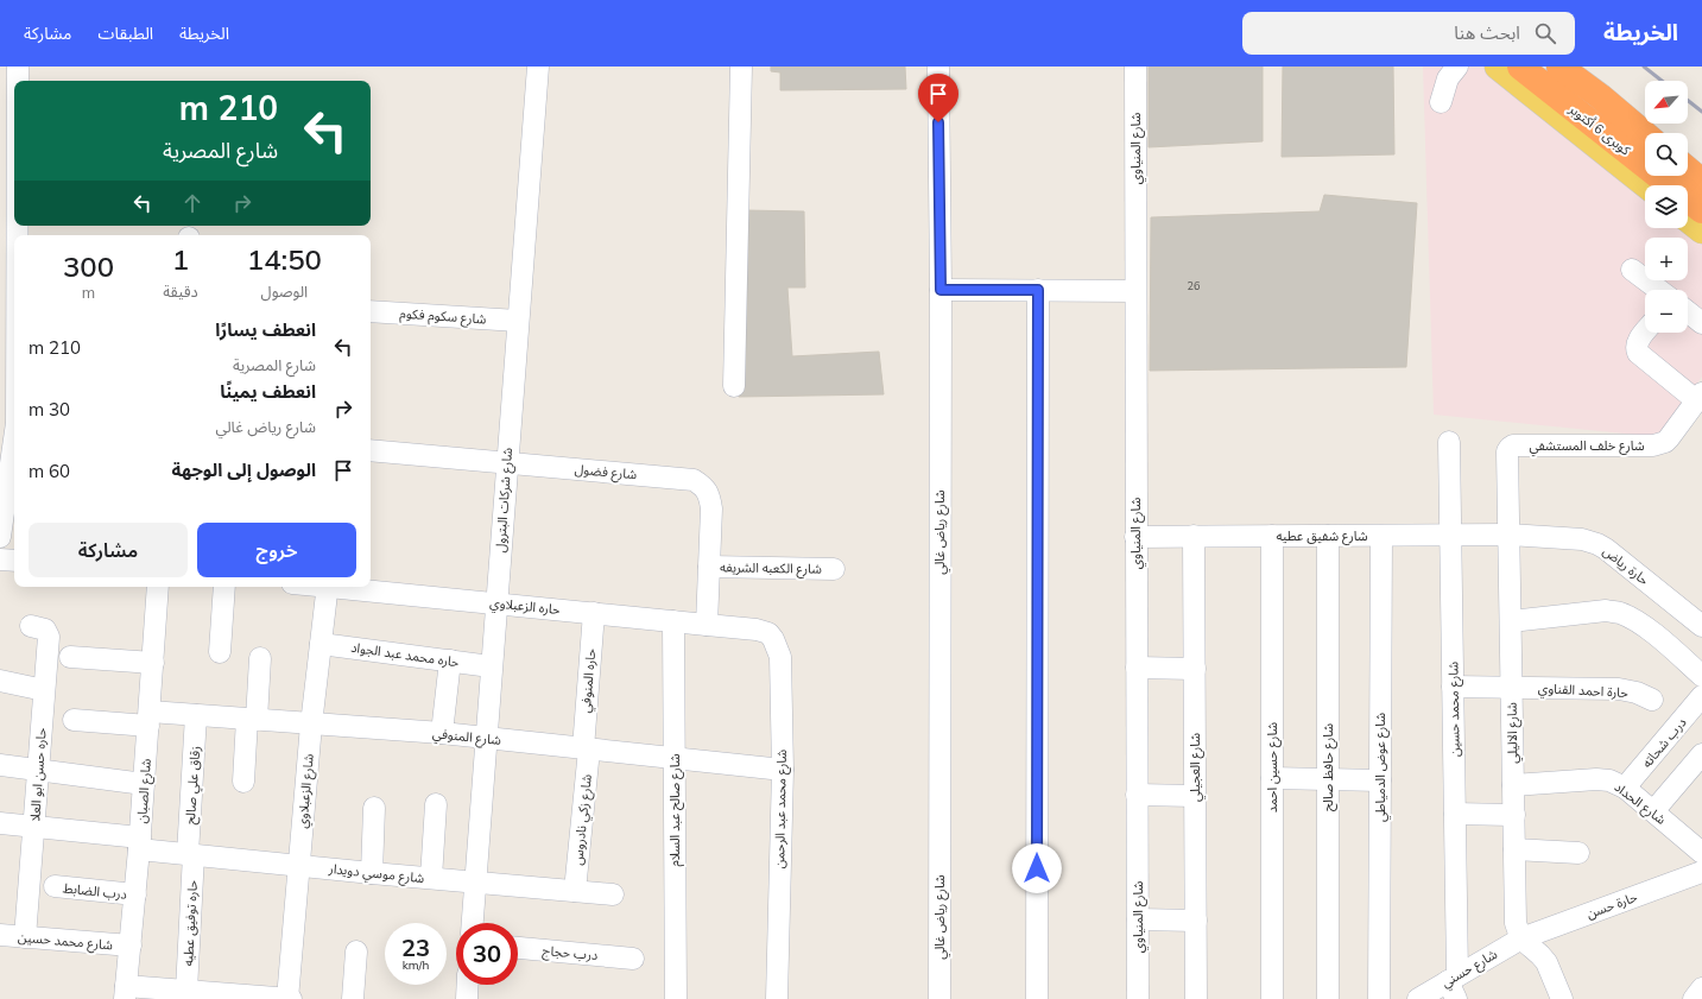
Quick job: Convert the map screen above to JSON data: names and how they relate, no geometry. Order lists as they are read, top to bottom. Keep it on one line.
{"streets":{"highway":["كوبرى 6 أكتوبر"],"street":["شارع المنياوي","شارع سكوم فكوم","شارع خلف المستشفي","شارع فضول","شارع شركات البترول","شارع رياض غالي","شارع شفيق عطيه","حارة رياض","شارع الكعبه الشريفه","حاره الزعبلاوي","حاره محمد عبد الجواد","حاره المنوفي","حارة احمد القناوي","شارع محمد حسين","شارع الاليلي","شارع المنوفي","درب شحاته","شارع العجيلي","شارع حسين احمد","شارع حافظ صالح","شارع عوض الدمياطي","حاره حسن ابو العلا","زقاق علي صالح","شارع الصبان","شارع الزعبلاوي","شارع الحداد","شارع محمد عبد الرحمن","شارع صالح عبد السلام","شارع زكي نادروس","شارع موسي دويدار","درب الضابط","حارة حسن","حاره توفيق عطيه","درب حجاج","شارع حسني"]},"crossings":[["شارع المنياوي","شارع شفيق عطيه"],["شارع سكوم فكوم","شارع شركات البترول"],["شارع خلف المستشفي","شارع الاليلي"],["شارع فضول","شارع شركات البترول"],["شارع فضول","شارع الكعبه الشريفه"],["شارع فضول","حاره الزعبلاوي"],["شارع شركات البترول","حاره الزعبلاوي"],["شارع شركات البترول","حاره محمد عبد الجواد"],["شارع شركات البترول","شارع المنوفي"],["شارع شركات البترول","شارع موسي دويدار"],["شارع شفيق عطيه","حارة رياض"],["شارع شفيق عطيه","شارع محمد حسين"],["شارع شفيق عطيه","شارع الاليلي"],["شارع شفيق عطيه","شارع العجيلي"],["شارع شفيق عطيه","شارع حسين احمد"],["شارع شفيق عطيه","شارع حافظ صالح"],["شارع شفيق عطيه","شارع عوض الدمياطي"],["حارة رياض","شارع الاليلي"],["حاره الزعبلاوي","حاره المنوفي"],["حاره الزعبلاوي","شارع محمد عبد الرحمن"],["حاره الزعبلاوي","شارع صالح عبد السلام"],["حاره محمد عبد الجواد","شارع الزعبلاوي"],["حاره المنوفي","شارع المنوفي"],["حاره المنوفي","شارع زكي نادروس"],["حارة احمد القناوي","شارع محمد حسين"],["حارة احمد القناوي","شارع الاليلي"],["شارع محمد حسين","حاره حسن ابو العلا"],["شارع محمد حسين","شارع الصبان"],["شارع محمد حسين","شارع حسني"],["شارع الاليلي","شارع الحداد"],["شارع الاليلي","حارة حسن"],["شارع الاليلي","شارع حسني"],["شارع المنوفي","زقاق علي صالح"],["شارع المنوفي","شارع الصبان"],["شارع المنوفي","شارع الزعبلاوي"],["شارع المنوفي","شارع محمد عبد الرحمن"],["شارع المنوفي","شارع صالح عبد السلام"],["شارع المنوفي","شارع زكي نادروس"],["درب شحاته","شارع الحداد"],["حاره حسن ابو العلا","شارع موسي دويدار"],["زقاق علي صالح","شارع موسي دويدار"],["زقاق علي صالح","حاره توفيق عطيه"],["شارع الصبان","شارع موسي دويدار"],["شارع الصبان","درب الضابط"],["شارع الزعبلاوي","شارع موسي دويدار"],["شارع الحداد","حارة حسن"],["شارع زكي نادروس","شارع موسي دويدار"],["شارع موسي دويدار","حاره توفيق عطيه"],["حارة حسن","شارع حسني"]],"house_numbers":["26"],"north":"bottom left","page":{"header":"الخريطة","search":"ابحث هنا","nav":["الخريطة","الطبقات","مشاركة"],"map_buttons":["+","−"],"turn":["210 m","شارع المصرية"],"eta":["14:50","الوصول","1","دقيقة","300","m"],"list":[{"name":"انعطف يسارًا","note":"شارع المصرية","value":"210 m"},{"name":"انعطف يمينًا","note":"شارع رياض غالي","value":"30 m"},{"name":"الوصول إلى الوجهة","value":"60 m"}],"buttons":["خروج","مشاركة"],"speed":"23 km/h","limit":"30"}}
